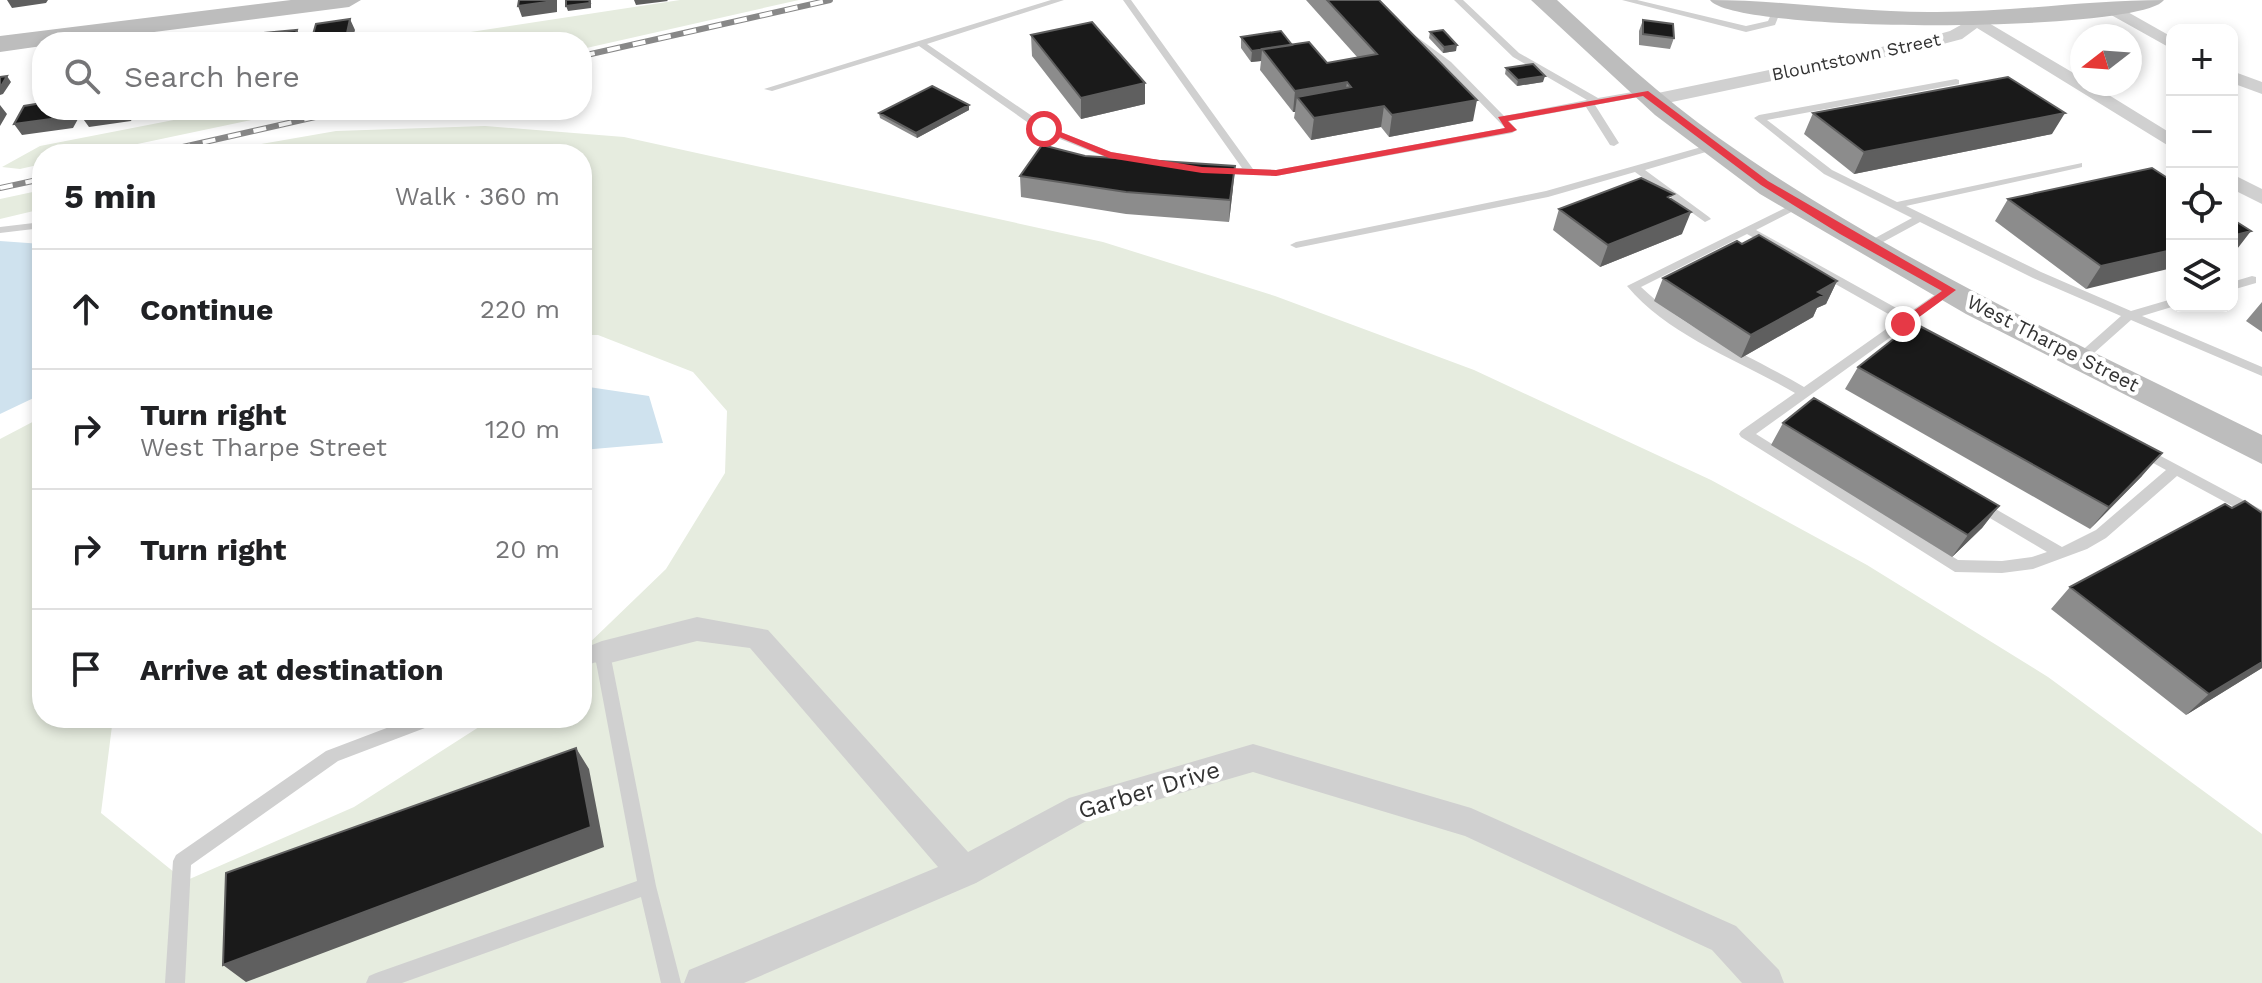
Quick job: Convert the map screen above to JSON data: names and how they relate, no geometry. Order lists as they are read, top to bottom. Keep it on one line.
{"streets":{"main road":["Blountstown Street","West Tharpe Street"],"street":["Garber Drive"]},"crossings":[["Blountstown Street","West Tharpe Street"]],"north":"left","page":{"map_buttons":["+","−"],"search":"Search here","heading":["5 min","Walk · 360 m"],"list":[["Continue","220 m"],["Turn right","West Tharpe Street","120 m"],["Turn right","20 m"],"Arrive at destination"]}}
